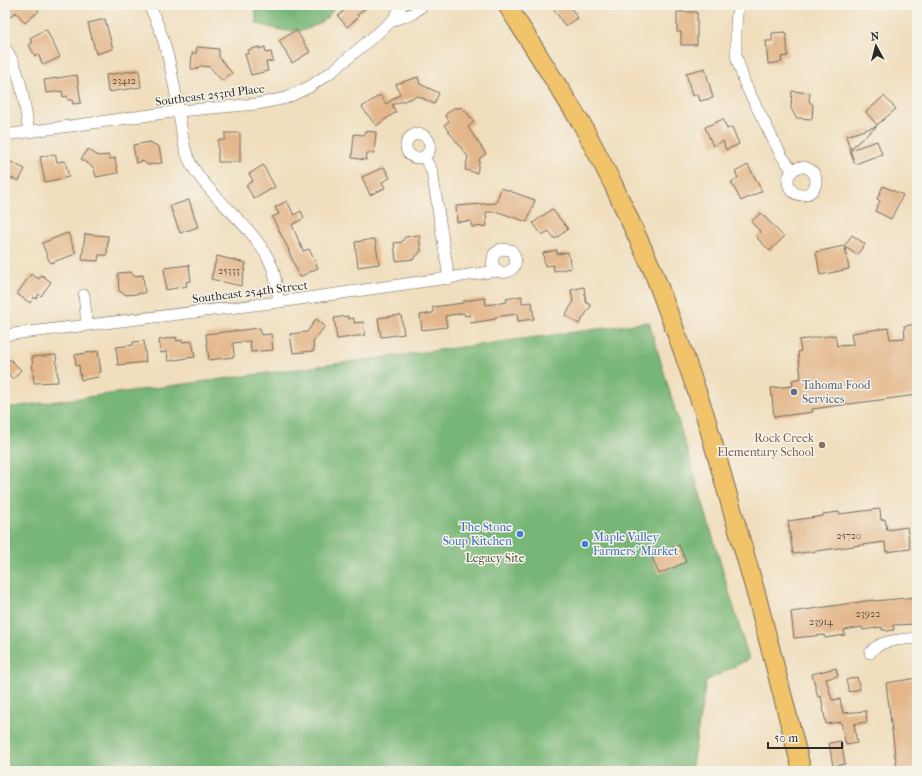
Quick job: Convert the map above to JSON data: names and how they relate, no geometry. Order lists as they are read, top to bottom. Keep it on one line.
{"streets":{"street":["Southeast 253rd Place","Southeast 254th Street"]},"parks":["Legacy Site"],"places":["Tahoma Food Services","Rock Creek Elementary School","The Stone Soup Kitchen","Maple Valley Farmers' Market"],"house_numbers":["23412","25333","25720","23922","23914"],"scale_bar":"50 m","north":"top"}
